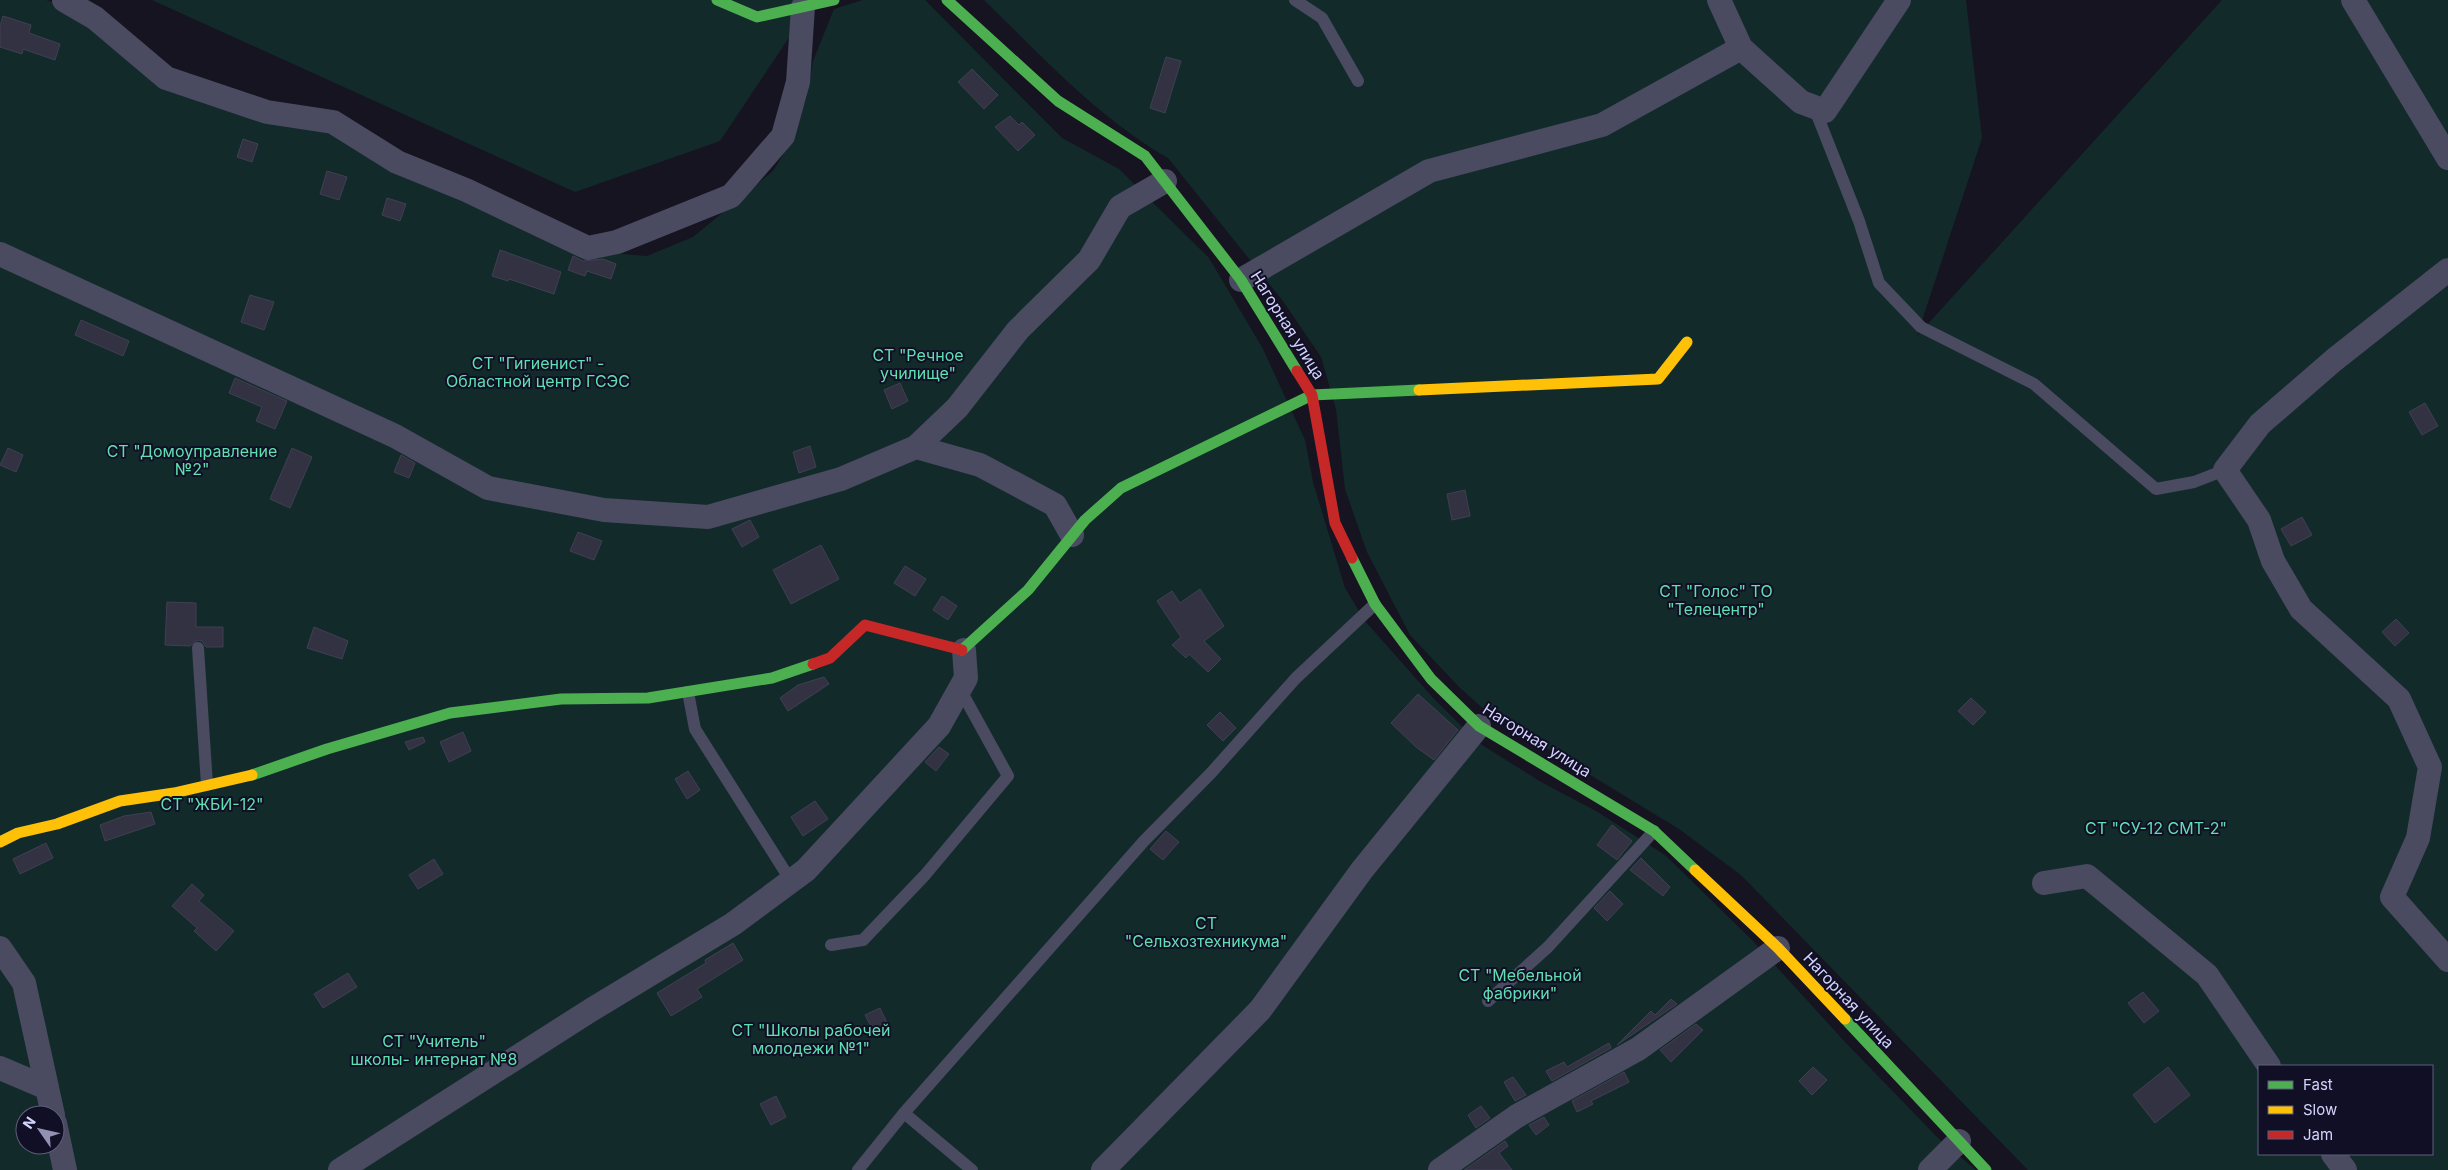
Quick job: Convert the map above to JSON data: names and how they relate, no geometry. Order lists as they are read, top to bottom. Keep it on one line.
{"streets":{"street":["Нагорная улица"]},"parks":["СТ \"Речное училище\"","СТ \"Гигиенист\" - Областной центр ГСЭС","СТ \"Домоуправление №2\"","СТ \"Голос\" ТО \"Телецентр\"","СТ \"ЖБИ-12\"","СТ \"СУ-12 СМТ-2\"","СТ \"Сельхозтехникума\"","СТ \"Мебельной фабрики\"","СТ \"Школы рабочей молодежи №1\"","СТ \"Учитель\" школы- интернат №8"],"legend":["Fast","Slow","Jam"],"north":"top left"}
